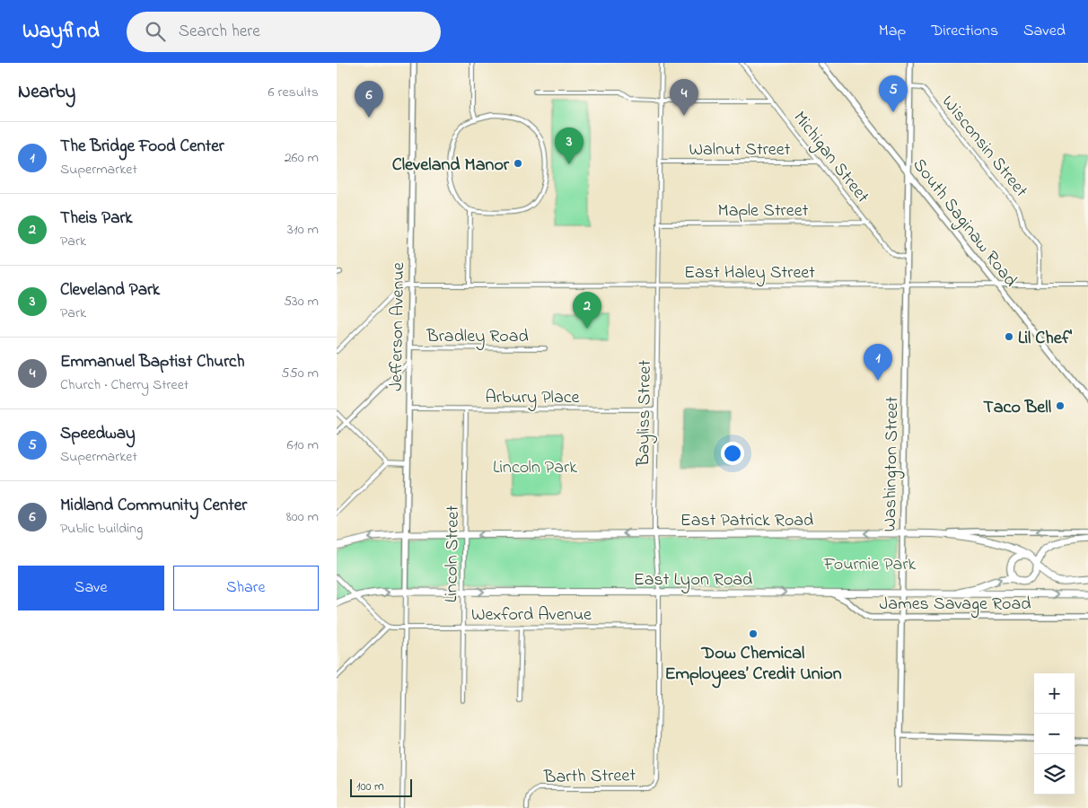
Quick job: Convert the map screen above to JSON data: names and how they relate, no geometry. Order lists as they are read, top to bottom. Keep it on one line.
{"streets":{"highway":["East Patrick Road","East Lyon Road"],"street":["Wisconsin Street","Walnut Street","Michigan Street","Maple Street","South Saginaw Road","East Haley Street","Jefferson Avenue","Bradley Road","Arbury Place","Bayliss Street","Washington Street","Lincoln Street","James Savage Road","Wexford Avenue","Barth Street"]},"crossings":[["Wisconsin Street","East Haley Street"],["Wisconsin Street","Washington Street"],["Walnut Street","Michigan Street"],["Walnut Street","Bayliss Street"],["Michigan Street","Maple Street"],["Michigan Street","Washington Street"],["Maple Street","Bayliss Street"],["South Saginaw Road","East Haley Street"],["South Saginaw Road","Washington Street"],["East Haley Street","Jefferson Avenue"],["East Haley Street","Bayliss Street"],["East Haley Street","Washington Street"],["Jefferson Avenue","Bradley Road"],["Jefferson Avenue","Arbury Place"],["Jefferson Avenue","East Patrick Road"],["Jefferson Avenue","East Lyon Road"],["Arbury Place","Bayliss Street"],["Arbury Place","Lincoln Street"],["Bayliss Street","East Patrick Road"],["Bayliss Street","East Lyon Road"],["Bayliss Street","Wexford Avenue"],["Bayliss Street","Barth Street"],["Washington Street","East Patrick Road"],["Washington Street","East Lyon Road"],["Washington Street","James Savage Road"],["East Patrick Road","Lincoln Street"],["Lincoln Street","East Lyon Road"],["Lincoln Street","Wexford Avenue"],["East Lyon Road","James Savage Road"]],"one_way":["East Patrick Road","East Lyon Road"],"parks":["Lincoln Park","Fournie Park"],"places":["Cleveland Manor","Lil Chef'","Taco Bell","Dow Chemical Employees’ Credit Union"],"scale_bar":"100 m","page":{"header":"Wayfind","search":"Search here","nav":["Map","Directions","Saved"],"heading":["Nearby","6 results"],"pins":["5","4","6","3","2","1"],"list":[{"mark":"1","name":"The Bridge Food Center","note":"Supermarket","value":"260 m"},{"mark":"2","name":"Theis Park","note":"Park","value":"310 m"},{"mark":"3","name":"Cleveland Park","note":"Park","value":"530 m"},{"mark":"4","name":"Emmanuel Baptist Church","note":"Church · Cherry Street","value":"550 m"},{"mark":"5","name":"Speedway","note":"Supermarket","value":"610 m"},{"mark":"6","name":"Midland Community Center","note":"Public building","value":"800 m"}],"buttons":["Save","Share"],"map_buttons":["+","−"],"scale":"100 m"}}
